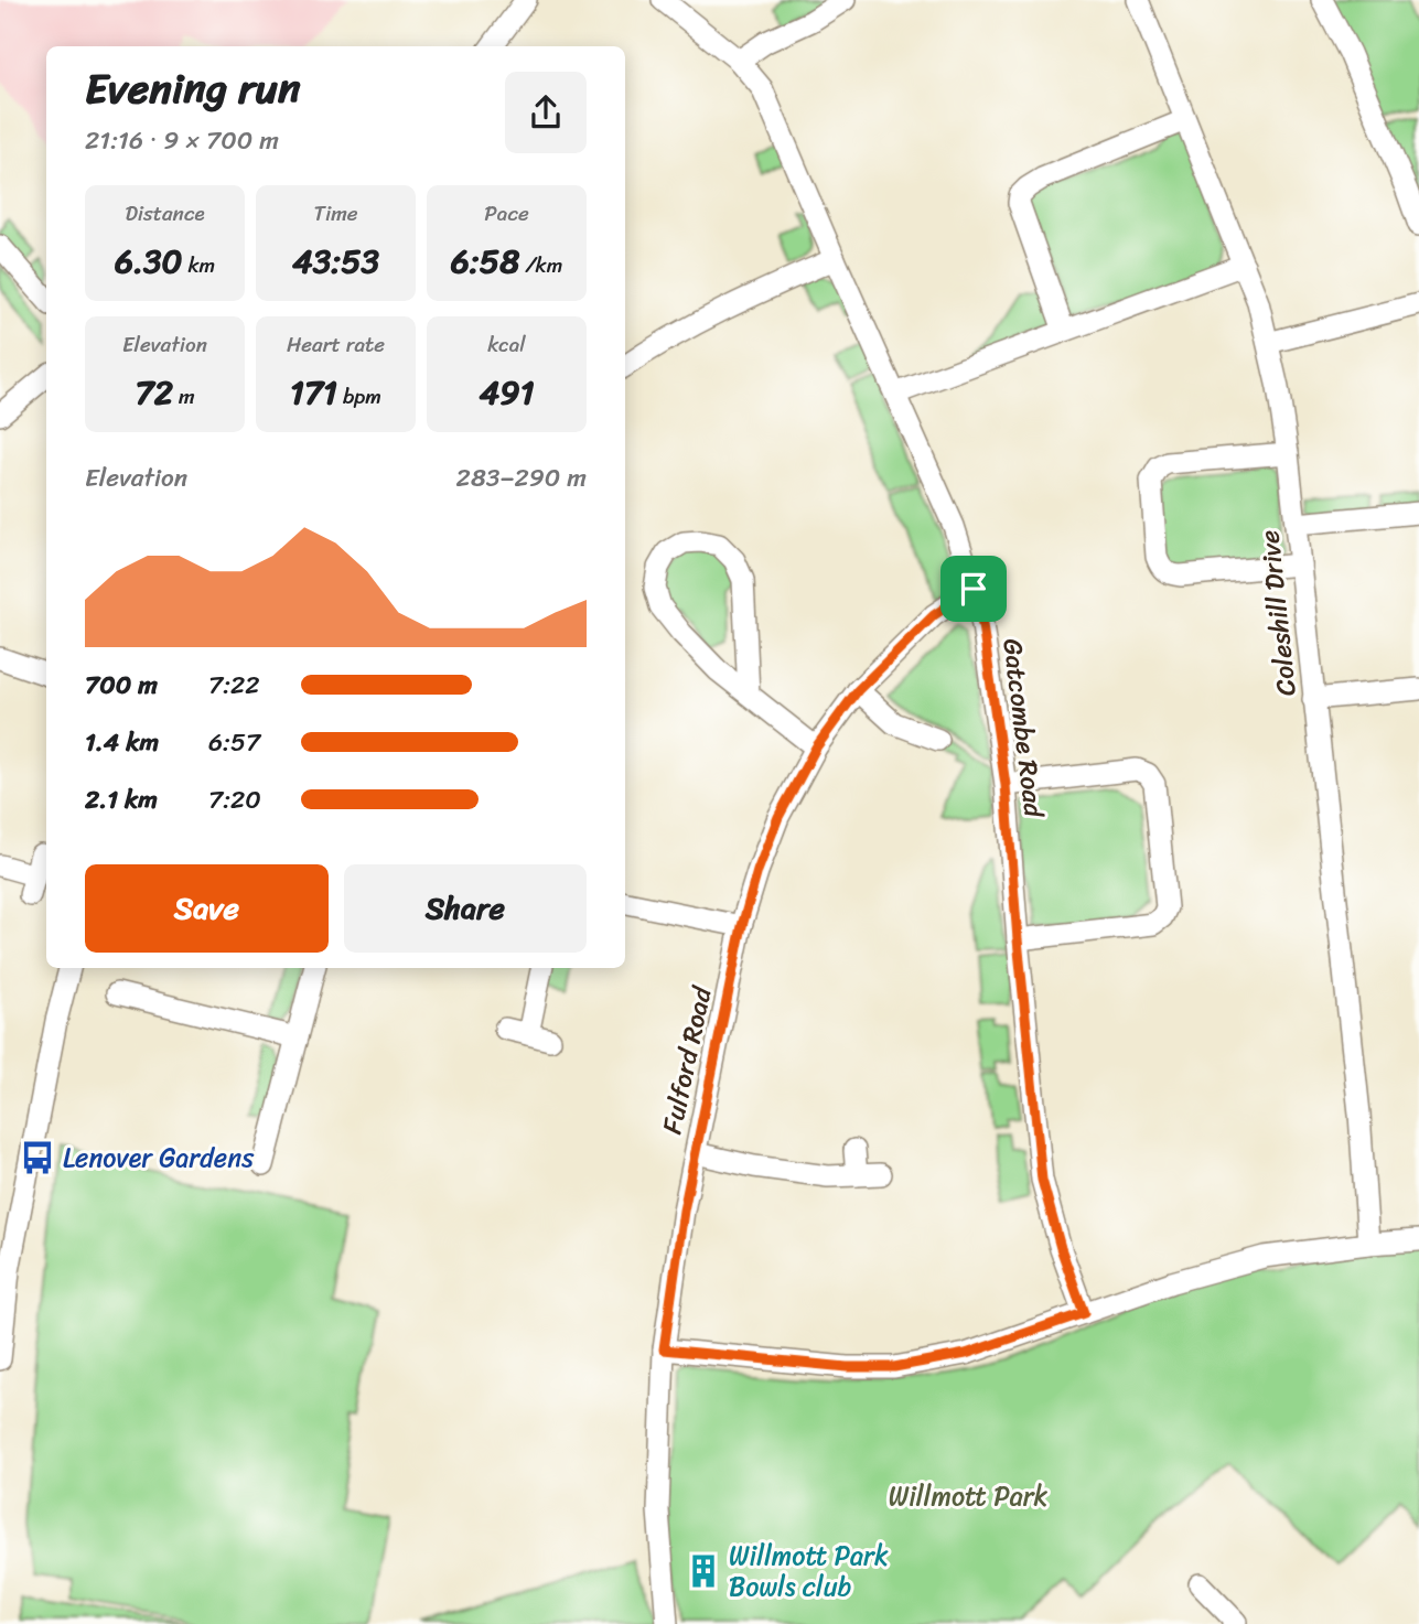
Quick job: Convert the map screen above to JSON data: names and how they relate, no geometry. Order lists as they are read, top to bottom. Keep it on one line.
{"streets":{"street":["Coleshill Drive","Gatcombe Road","Fulford Road"]},"crossings":[["Gatcombe Road","Fulford Road"]],"parks":["Willmott Park"],"places":{"bus stop":["Lenover Gardens"],"building":["Willmott Park Bowls club"]},"page":{"heading":["Evening run","21:16 · 9 × 700 m"],"stats":[["Distance","6.30 km"],["Time","43:53"],["Pace","6:58 /km"],["Elevation","72 m"],["Heart rate","171 bpm"],["kcal","491"]],"chart":["Elevation","283–290 m"],"list":[{"name":"700 m","note":"7:22"},{"name":"1.4 km","note":"6:57"},{"name":"2.1 km","note":"7:20"}],"buttons":["Save","Share"]}}
